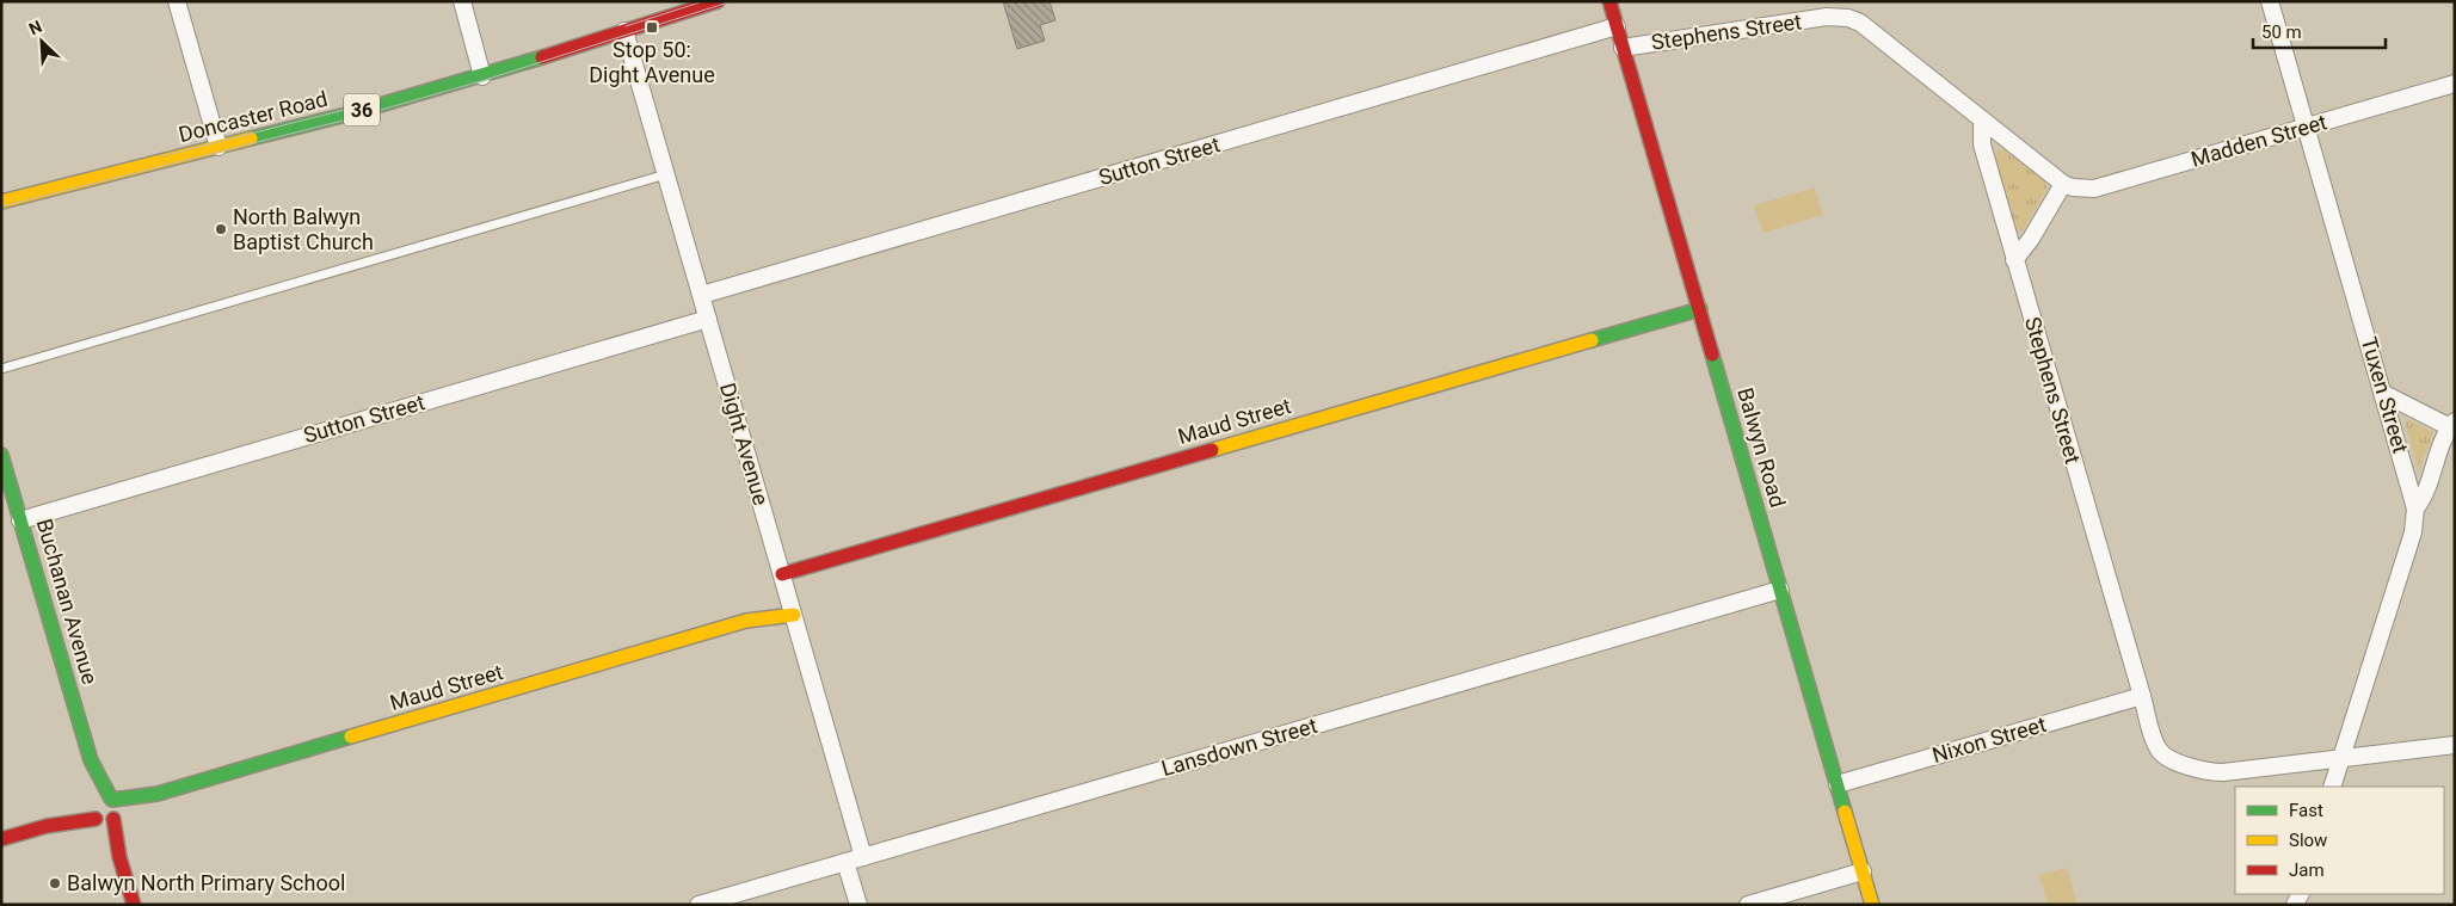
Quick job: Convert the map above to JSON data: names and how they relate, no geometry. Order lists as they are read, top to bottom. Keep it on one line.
{"streets":{"street":["Stephens Street","36","Doncaster Road","Madden Street","Sutton Street","Tuxen Street","Maud Street","Dight Avenue","Balwyn Road","Buchanan Avenue","Nixon Street","Lansdown Street"]},"crossings":[["Stephens Street","Madden Street"],["Stephens Street","Tuxen Street"],["Stephens Street","Balwyn Road"],["Stephens Street","Nixon Street"],["Doncaster Road","Dight Avenue"],["Madden Street","Tuxen Street"],["Sutton Street","Dight Avenue"],["Sutton Street","Balwyn Road"],["Sutton Street","Buchanan Avenue"],["Maud Street","Dight Avenue"],["Maud Street","Balwyn Road"],["Maud Street","Buchanan Avenue"],["Dight Avenue","Lansdown Street"],["Balwyn Road","Nixon Street"],["Balwyn Road","Lansdown Street"]],"places":{"transit":["Stop 50: Dight Avenue"],"other":["North Balwyn Baptist Church","Balwyn North Primary School"]},"legend":["Fast","Slow","Jam"],"scale_bar":"50 m","north":"top left"}
